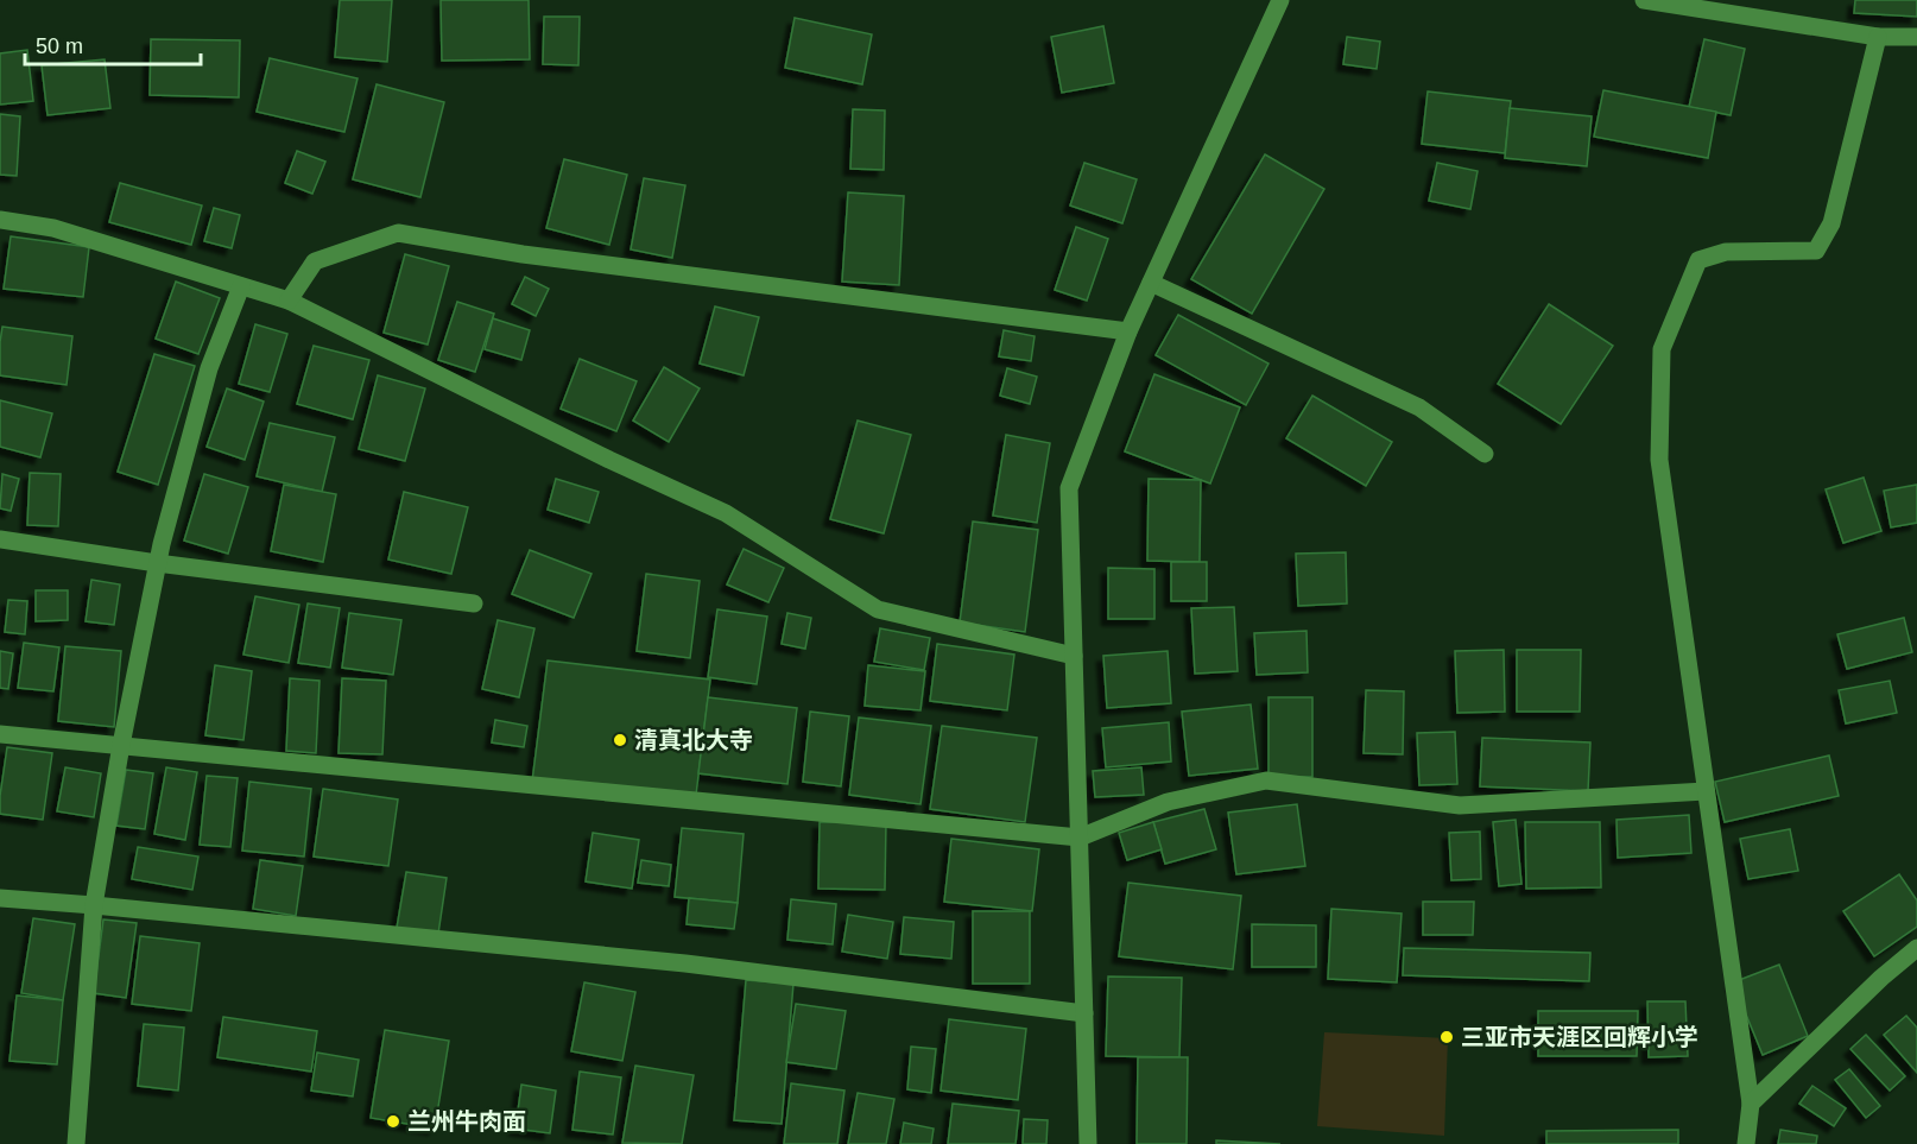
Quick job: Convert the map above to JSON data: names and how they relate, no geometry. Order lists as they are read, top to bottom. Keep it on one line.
{"places":["清真北大寺","三亚市天涯区回辉小学","兰州牛肉面"],"scale_bar":"50 m"}
